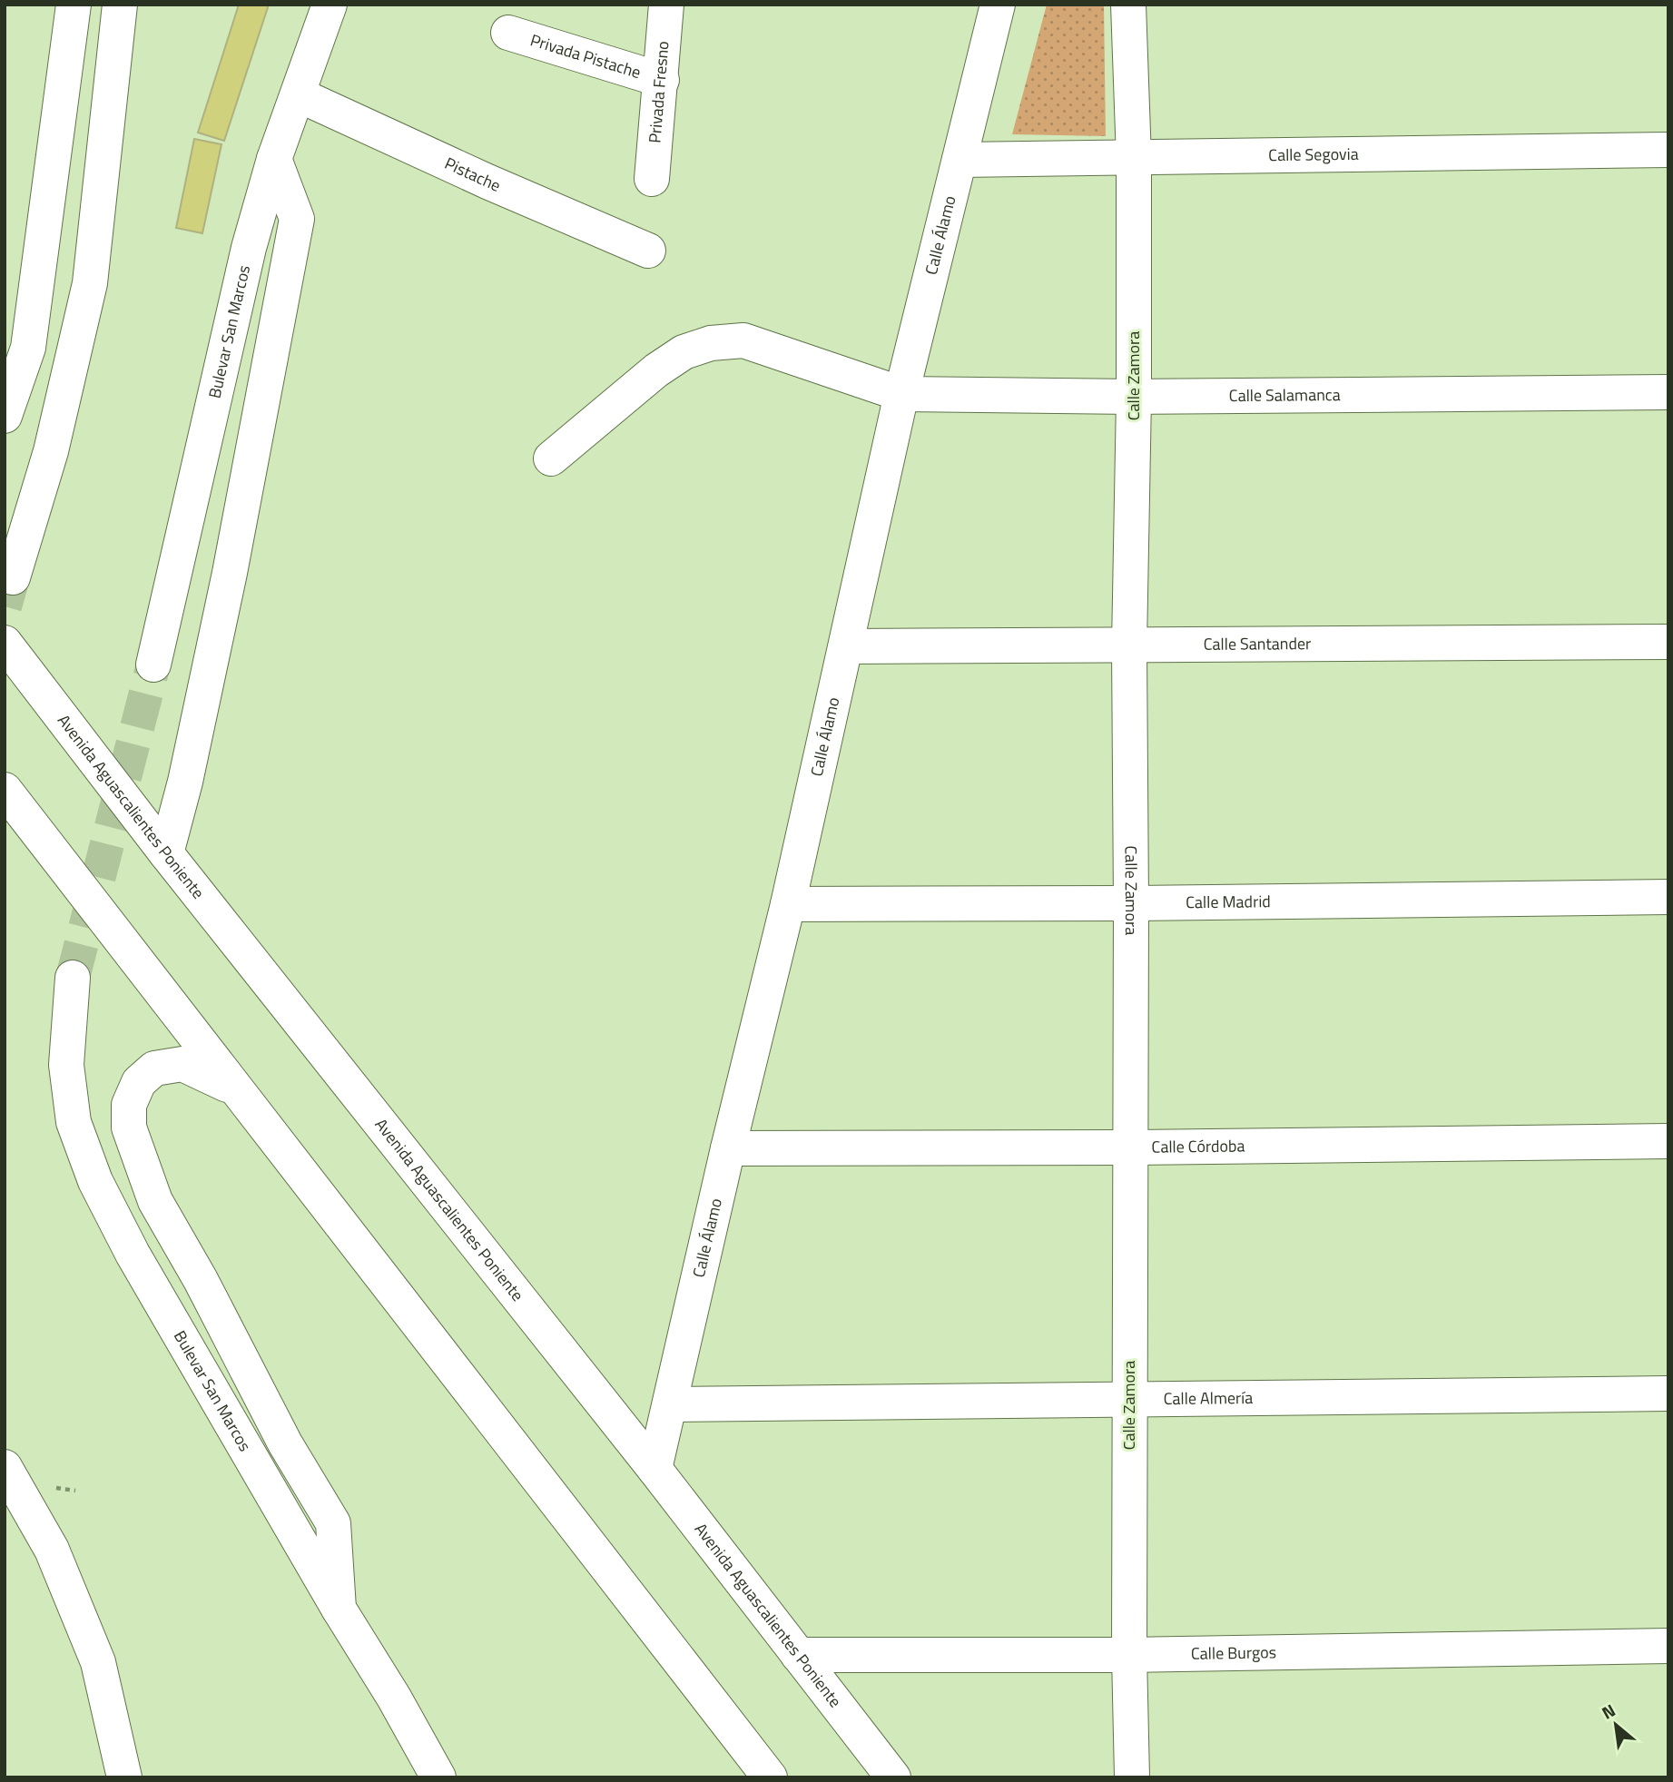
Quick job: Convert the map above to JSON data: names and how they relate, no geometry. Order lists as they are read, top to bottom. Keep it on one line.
{"streets":{"street":["Privada Pistache","Privada Fresno","Calle Segovia","Pistache","Calle Álamo","Bulevar San Marcos","Calle Zamora","Calle Salamanca","Calle Santander","Avenida Aguascalientes Poniente","Calle Madrid","Calle Córdoba","Calle Almería","Calle Burgos"]},"crossings":[["Privada Pistache","Privada Fresno"],["Calle Segovia","Calle Álamo"],["Calle Segovia","Calle Zamora"],["Pistache","Bulevar San Marcos"],["Calle Álamo","Calle Salamanca"],["Calle Álamo","Calle Santander"],["Calle Álamo","Avenida Aguascalientes Poniente"],["Calle Álamo","Calle Madrid"],["Calle Álamo","Calle Córdoba"],["Calle Álamo","Calle Almería"],["Calle Zamora","Calle Salamanca"],["Calle Zamora","Calle Santander"],["Calle Zamora","Calle Madrid"],["Calle Zamora","Calle Córdoba"],["Calle Zamora","Calle Almería"],["Calle Zamora","Calle Burgos"],["Avenida Aguascalientes Poniente","Calle Burgos"]],"north":"top left"}
